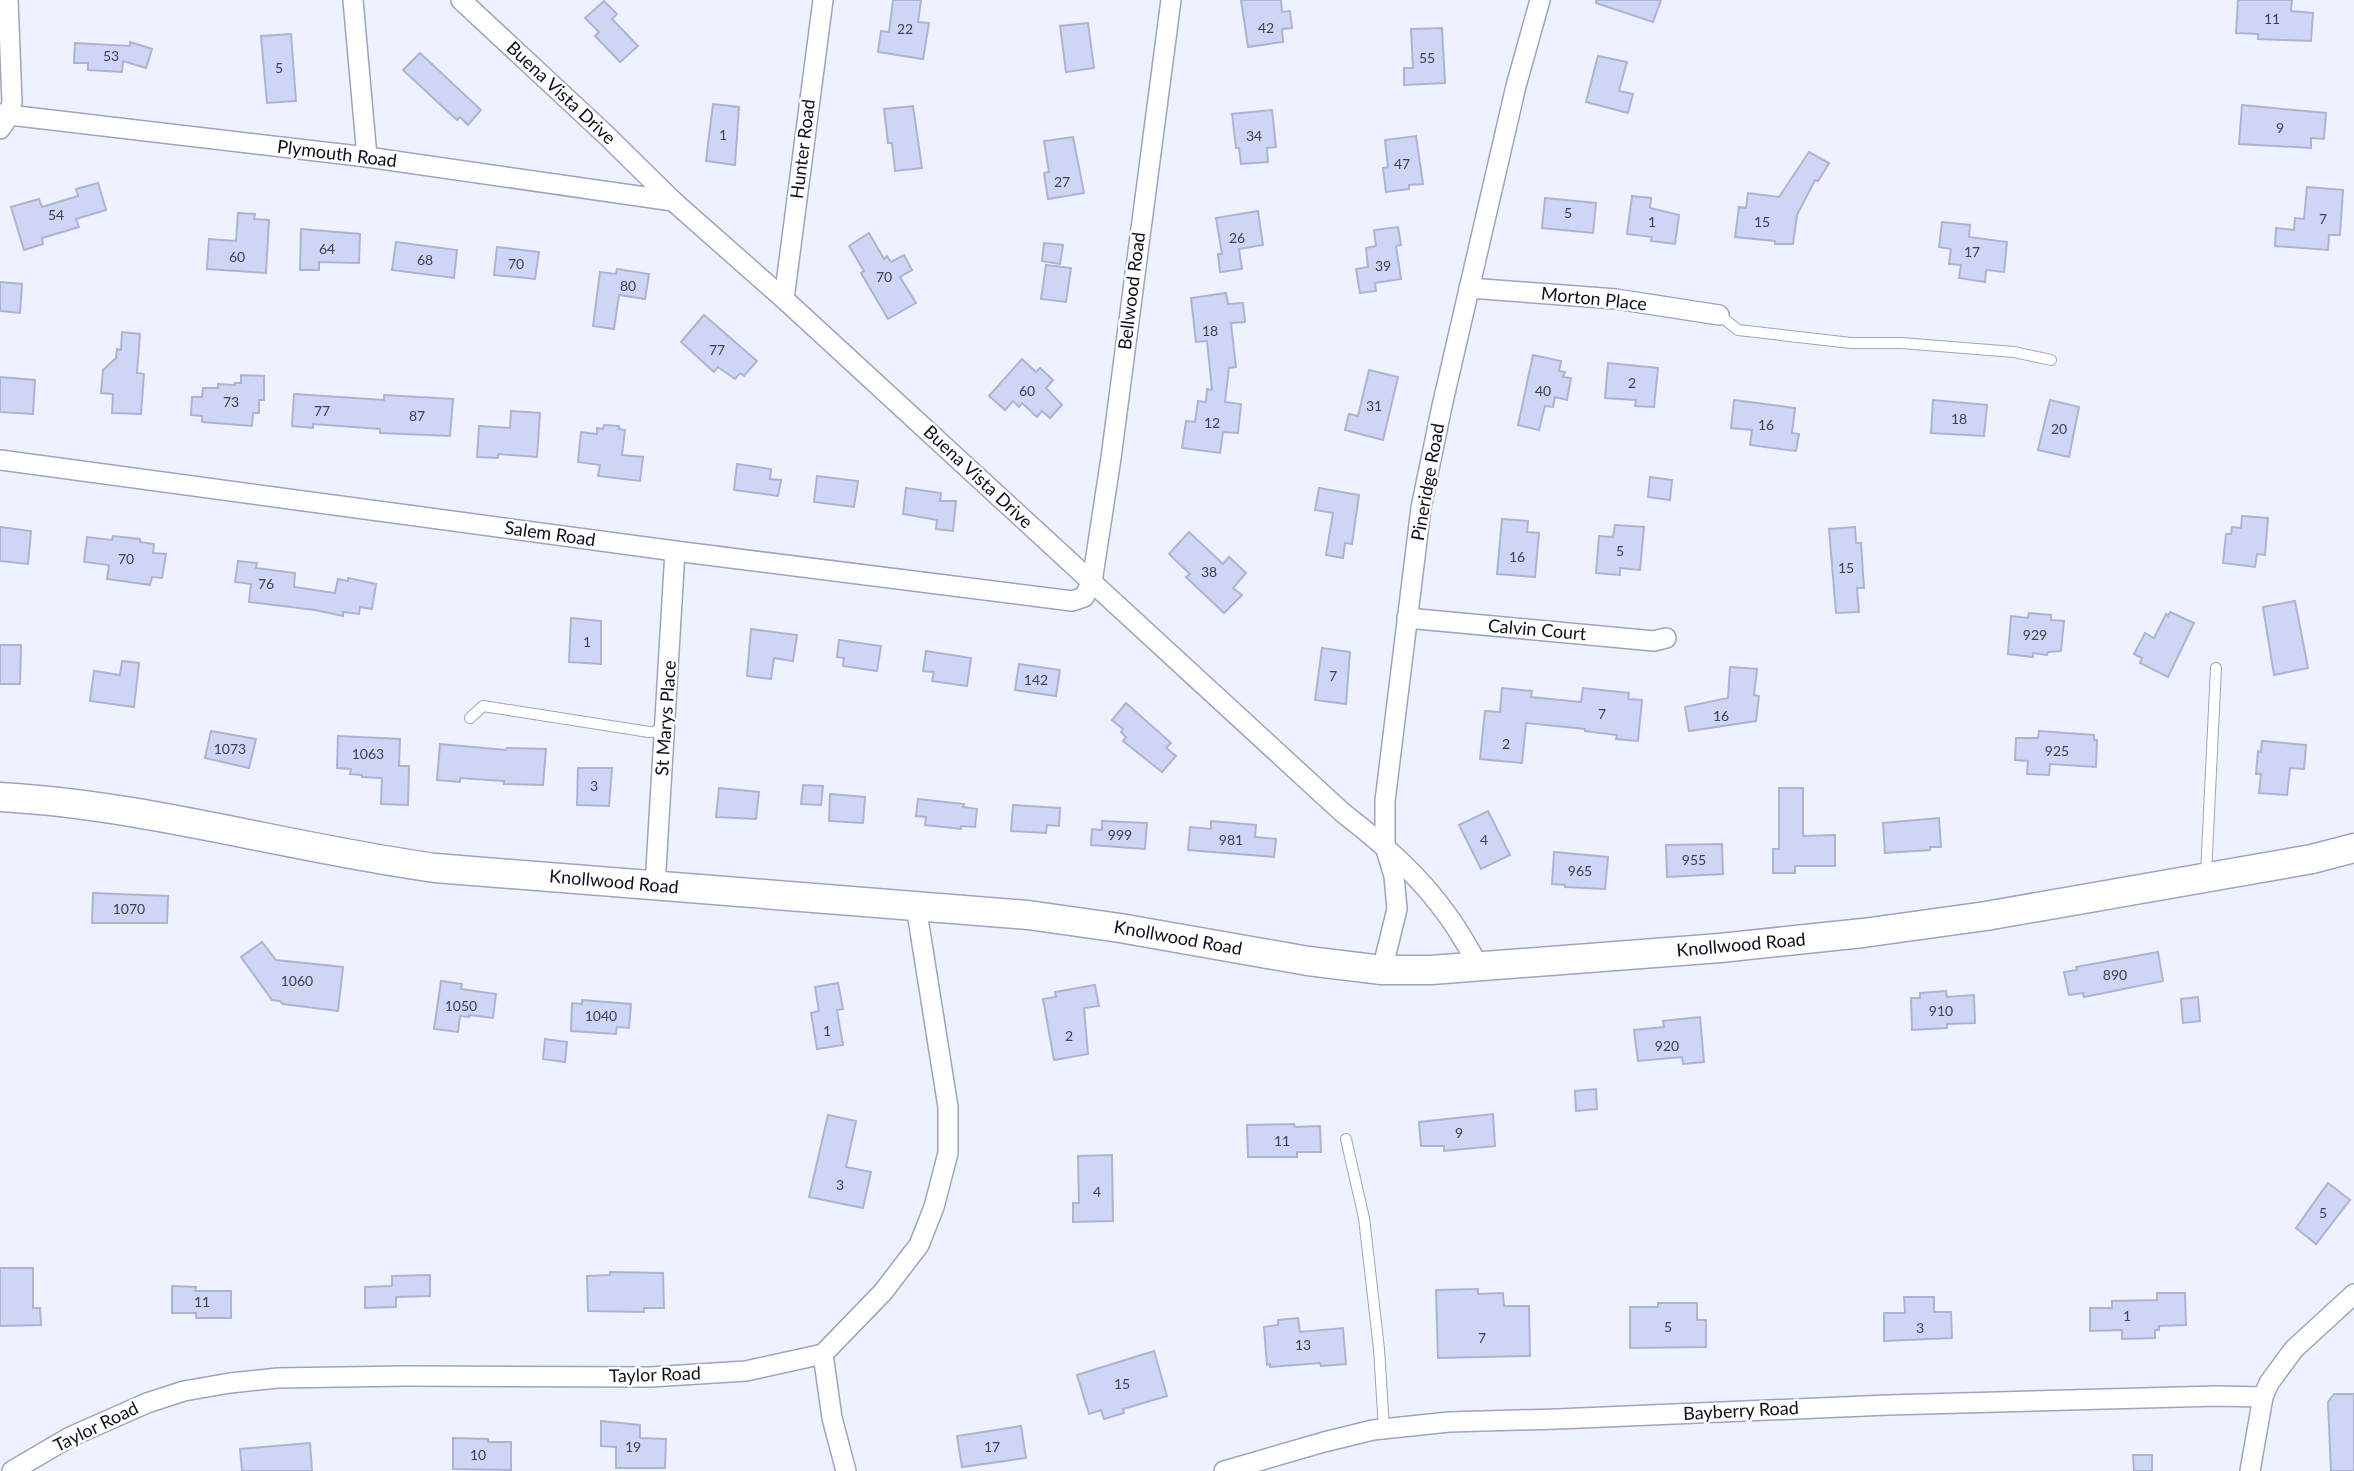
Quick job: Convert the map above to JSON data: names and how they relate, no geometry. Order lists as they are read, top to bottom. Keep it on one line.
{"streets":{"main road":["Knollwood Road"],"street":["Buena Vista Drive","Hunter Road","Plymouth Road","Bellwood Road","Morton Place","Pineridge Road","Salem Road","Calvin Court","St Marys Place","Taylor Road","Bayberry Road"]},"crossings":[["Buena Vista Drive","Hunter Road"],["Buena Vista Drive","Plymouth Road"],["Buena Vista Drive","Bellwood Road"],["Buena Vista Drive","Pineridge Road"],["Buena Vista Drive","Salem Road"],["Buena Vista Drive","Knollwood Road"],["Bellwood Road","Salem Road"],["Morton Place","Pineridge Road"],["Pineridge Road","Calvin Court"],["Pineridge Road","Knollwood Road"],["Salem Road","St Marys Place"],["St Marys Place","Knollwood Road"]],"house_numbers":["11","42","22","53","55","5","9","1","34","47","27","5","54","7","1","15","26","64","17","60","68","70","39","70","80","18","77","2","60","40","73","31","77","87","18","12","16","20","5","16","70","15","38","76","929","1","7","142","7","16","2","1073","925","1063","3","999","981","4","955","965","1070","890","1060","1050","910","1040","1","2","920","9","11","3","4","5","11","1","5","3","7","13","15","19","17","10"]}
